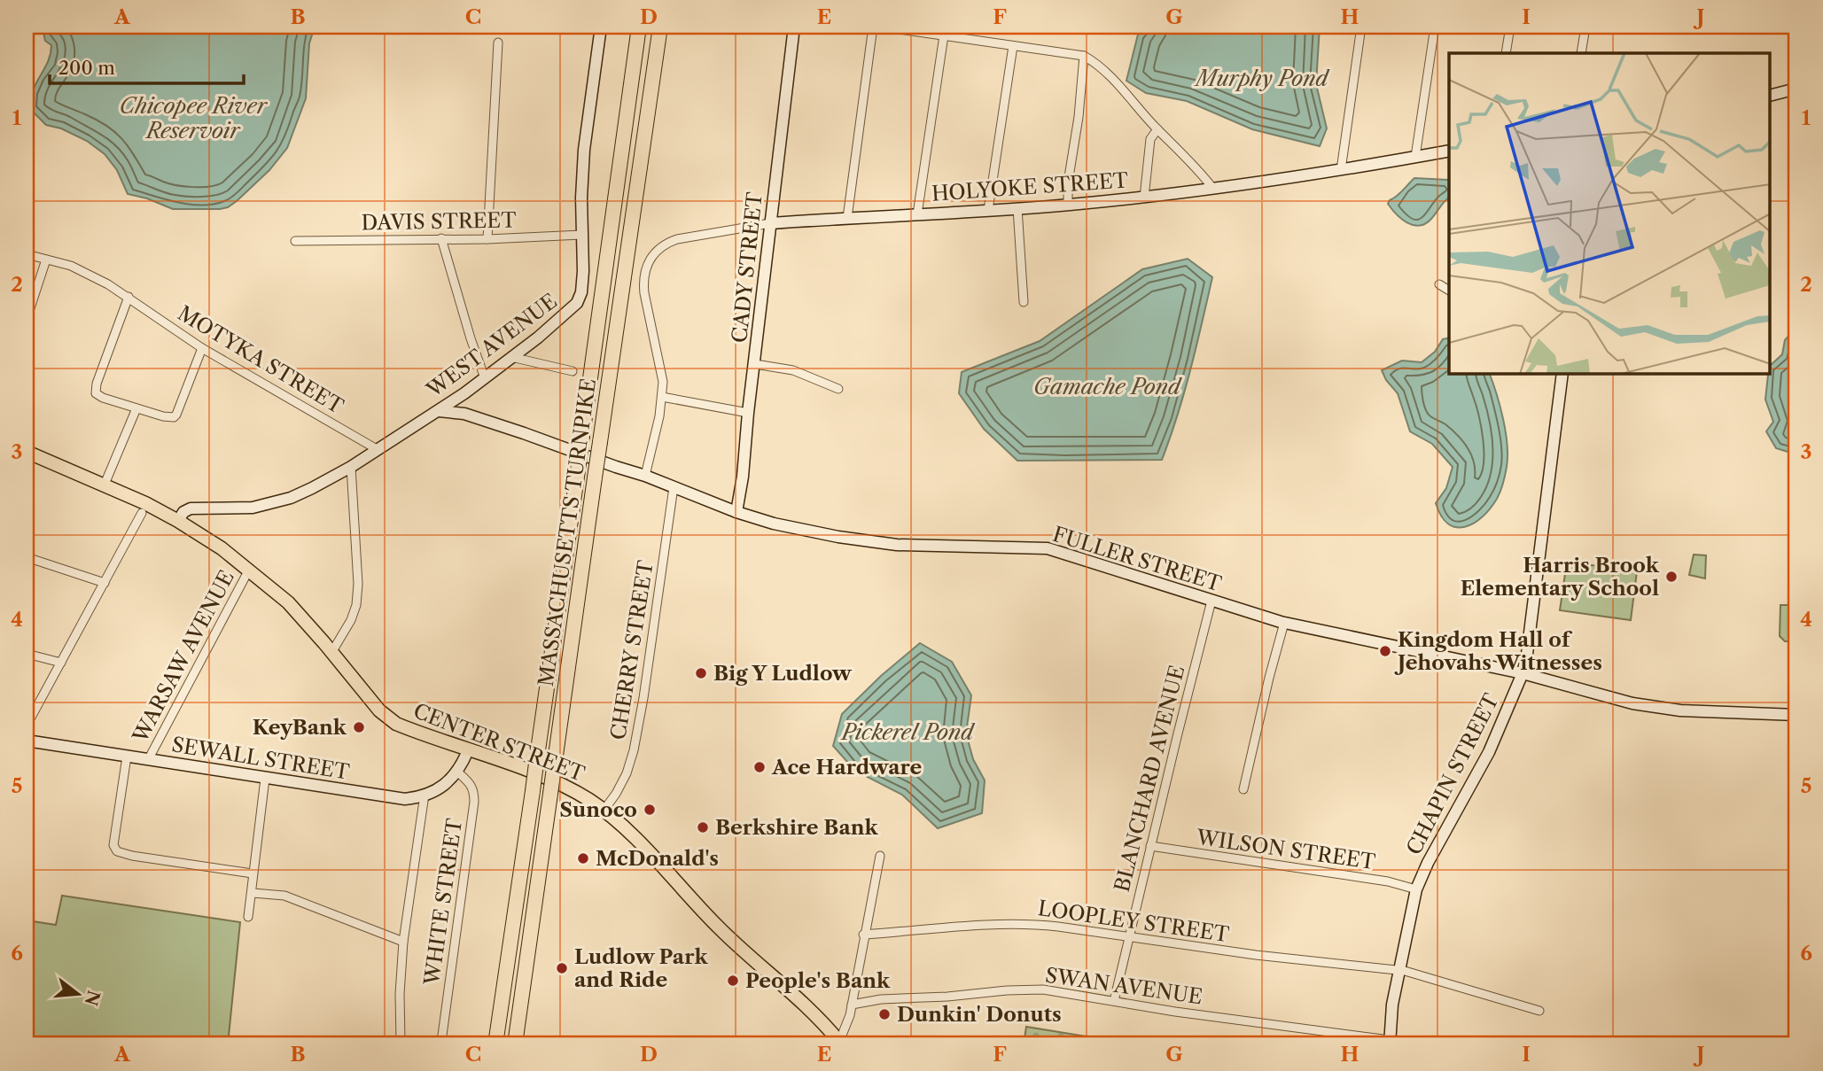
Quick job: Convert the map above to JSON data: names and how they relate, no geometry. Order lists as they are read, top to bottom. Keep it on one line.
{"streets":{"highway":["MASSACHUSETTS TURNPIKE"],"main road":["HOLYOKE STREET","CADY STREET","WEST AVENUE","FULLER STREET","CENTER STREET","SEWALL STREET","CHAPIN STREET"],"street":["DAVIS STREET","MOTYKA STREET","CHERRY STREET","WARSAW AVENUE","BLANCHARD AVENUE","WILSON STREET","WHITE STREET","LOOPLEY STREET","SWAN AVENUE"]},"crossings":[["HOLYOKE STREET","CADY STREET"],["DAVIS STREET","WEST AVENUE"],["CADY STREET","FULLER STREET"],["WEST AVENUE","MOTYKA STREET"],["WEST AVENUE","FULLER STREET"],["WEST AVENUE","CENTER STREET"],["FULLER STREET","CHERRY STREET"],["FULLER STREET","CHAPIN STREET"],["FULLER STREET","BLANCHARD AVENUE"],["CHERRY STREET","CENTER STREET"],["WARSAW AVENUE","CENTER STREET"],["WARSAW AVENUE","SEWALL STREET"],["CENTER STREET","SEWALL STREET"],["SEWALL STREET","WHITE STREET"],["CHAPIN STREET","WILSON STREET"],["CHAPIN STREET","LOOPLEY STREET"],["CHAPIN STREET","SWAN AVENUE"],["BLANCHARD AVENUE","WILSON STREET"],["BLANCHARD AVENUE","LOOPLEY STREET"],["BLANCHARD AVENUE","SWAN AVENUE"]],"water":["Murphy Pond","Chicopee River Reservoir","Gamache Pond","Pickerel Pond"],"places":["Harris Brook Elementary School","Kingdom Hall of Jehovahs Witnesses","Big Y Ludlow","KeyBank","Ace Hardware","Sunoco","Berkshire Bank","McDonald's","Ludlow Park and Ride","People's Bank","Dunkin' Donuts"],"scale_bar":"200 m","north":"right","grid":{"columns":["A","B","C","D","E","F","G","H","I","J"],"rows":["1","2","3","4","5","6"]}}
